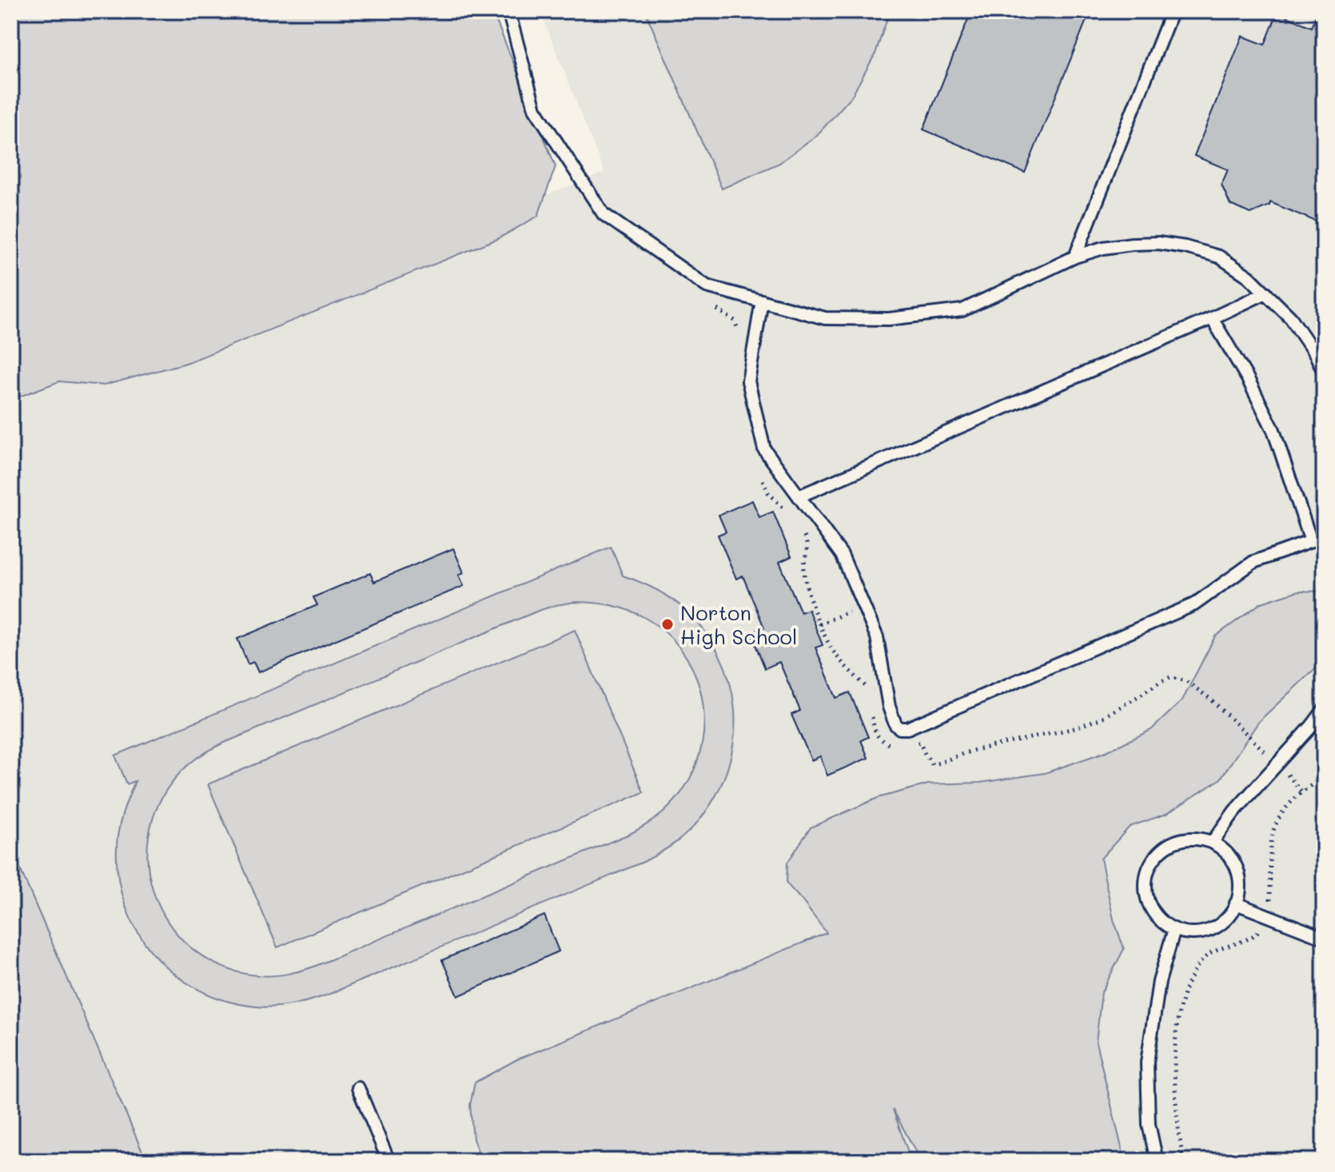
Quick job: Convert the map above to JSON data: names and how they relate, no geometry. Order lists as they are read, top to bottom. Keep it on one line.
{"places":["Norton High School"]}
